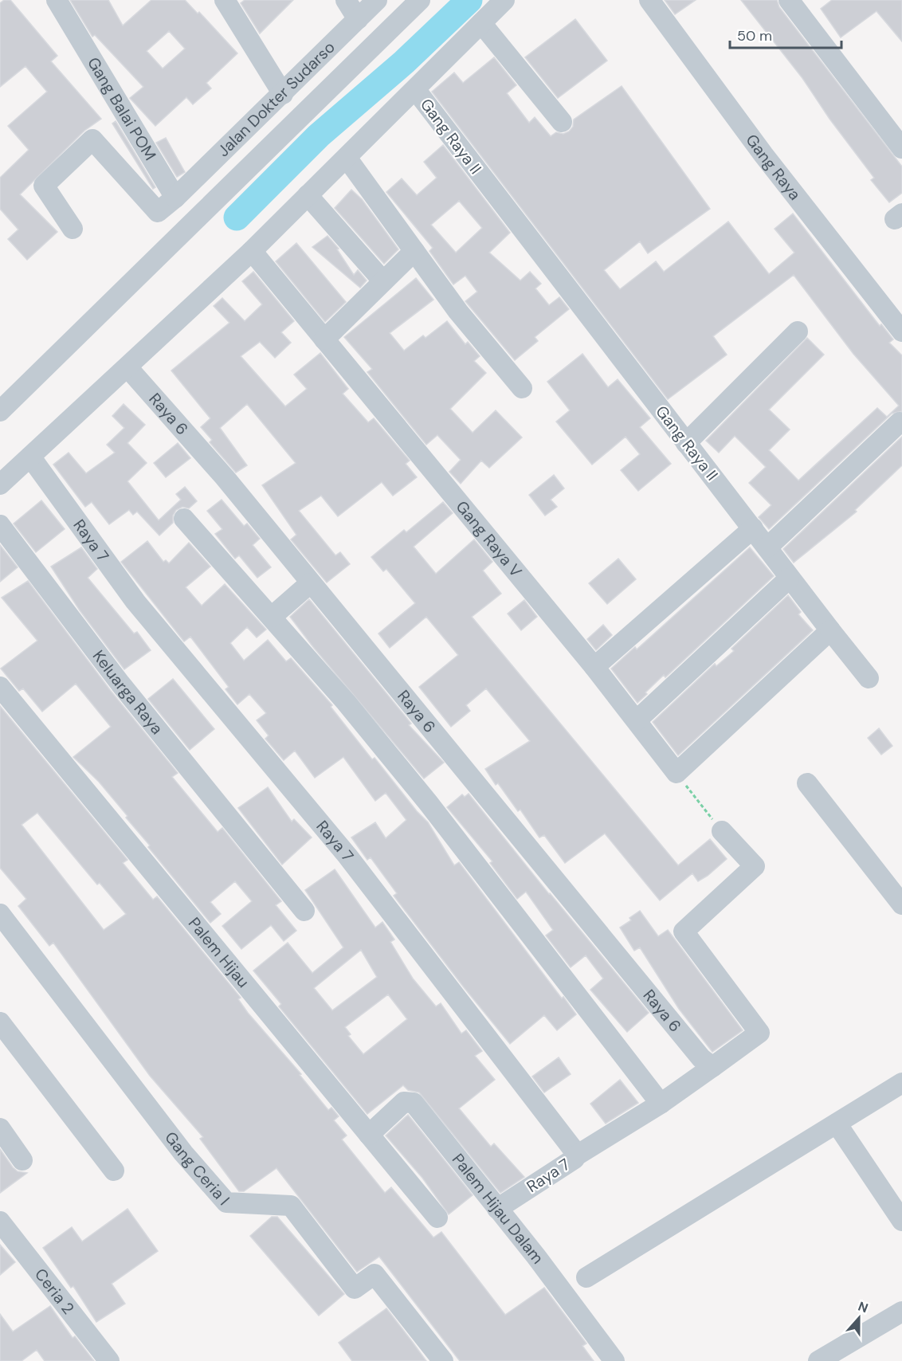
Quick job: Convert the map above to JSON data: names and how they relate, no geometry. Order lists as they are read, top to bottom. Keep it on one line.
{"streets":{"street":["Jalan Dokter Sudarso","Gang Balai POM","Gang Raya II","Gang Raya","Raya 6","Gang Raya V","Raya 7","Keluarga Raya","Palem Hijau","Gang Ceria I","Palem Hijau Dalam","Ceria 2"]},"crossings":[["Jalan Dokter Sudarso","Gang Balai POM"],["Raya 7","Palem Hijau Dalam"],["Palem Hijau","Palem Hijau Dalam"]],"scale_bar":"50 m","north":"top"}
